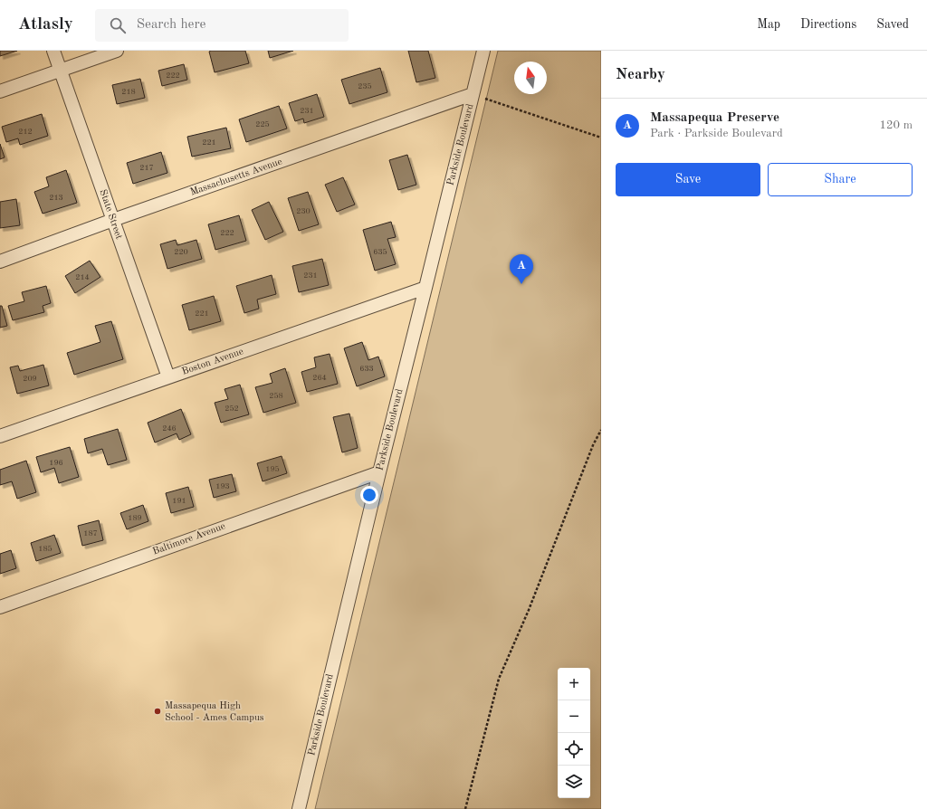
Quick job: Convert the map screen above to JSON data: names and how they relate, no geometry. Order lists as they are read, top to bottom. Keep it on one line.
{"streets":{"street":["Parkside Boulevard","Massachusetts Avenue","State Street","Boston Avenue","Baltimore Avenue"]},"crossings":[["Parkside Boulevard","Massachusetts Avenue"],["Parkside Boulevard","Boston Avenue"],["Parkside Boulevard","Baltimore Avenue"],["Massachusetts Avenue","State Street"],["State Street","Boston Avenue"]],"places":["Massapequa High School - Ames Campus"],"house_numbers":["222","235","218","231","225","212","221","217","213","230","222","220","635","231","214","221","633","264","209","258","252","246","196","195","193","191","189","187","185"],"north":"top","page":{"header":"Atlasly","search":"Search here","nav":["Map","Directions","Saved"],"heading":"Nearby","list":[{"mark":"A","name":"Massapequa Preserve","note":"Park · Parkside Boulevard","value":"120 m"}],"buttons":["Save","Share"],"pins":"A","map_buttons":["+","−"]}}
